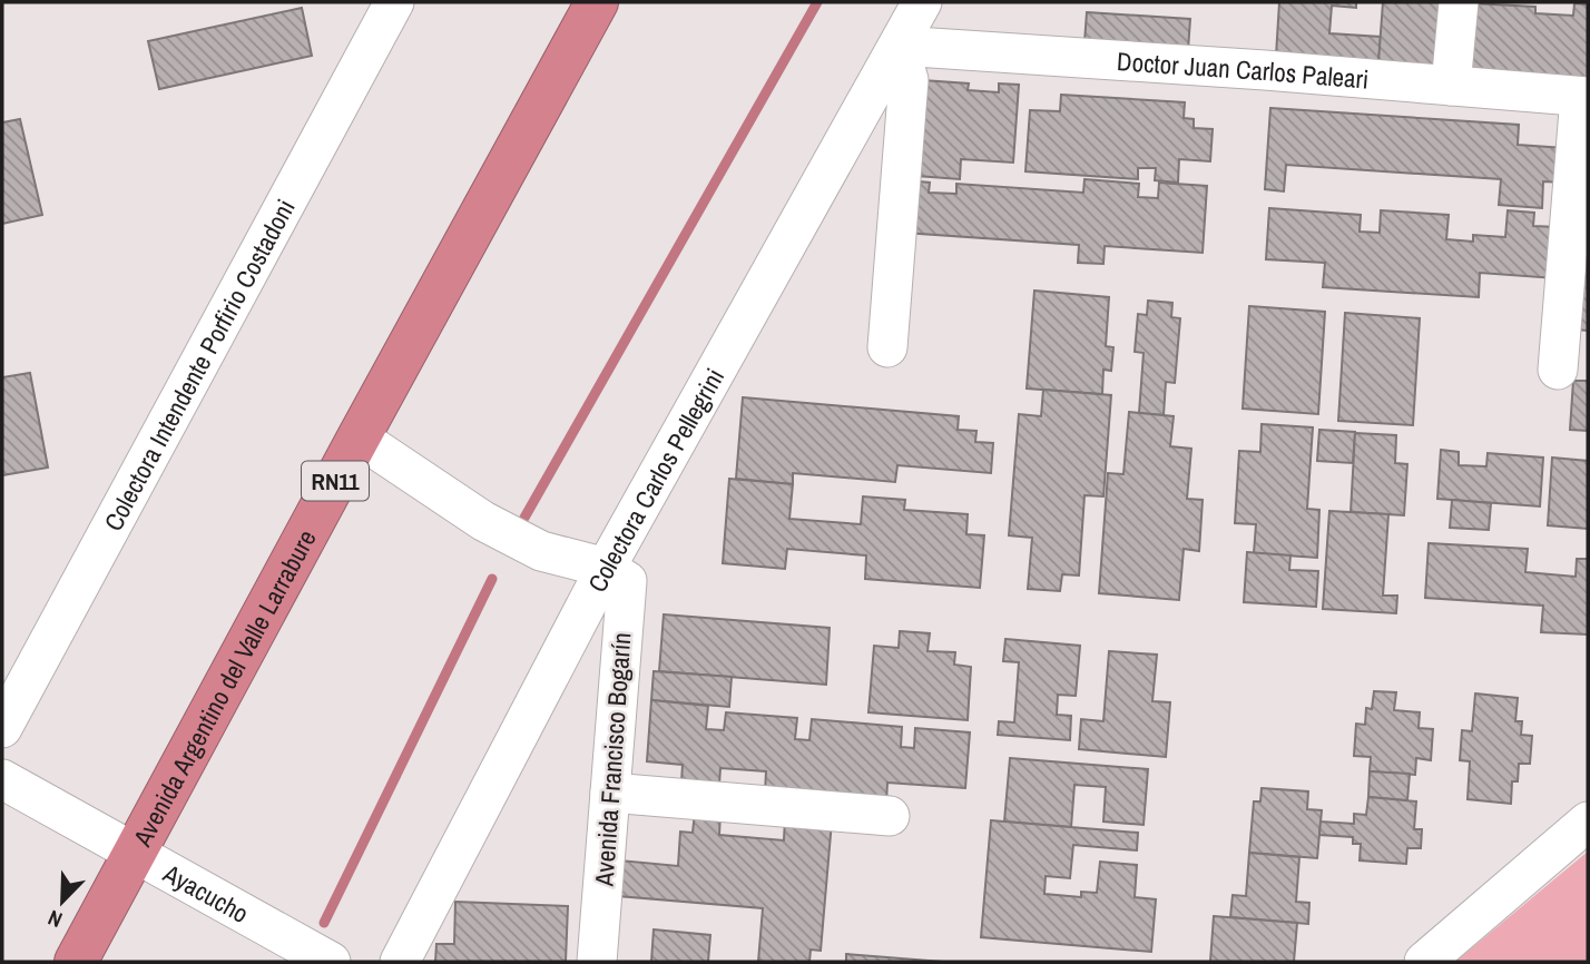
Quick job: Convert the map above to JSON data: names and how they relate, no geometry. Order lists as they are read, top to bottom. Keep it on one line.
{"streets":{"highway":["RN11","Avenida Argentino del Valle Larrabure"],"street":["Doctor Juan Carlos Paleari","Colectora Intendente Porfirio Costadoni","Colectora Carlos Pellegrini","Avenida Francisco Bogarín","Ayacucho"]},"crossings":[["Doctor Juan Carlos Paleari","Colectora Carlos Pellegrini"],["Colectora Carlos Pellegrini","Avenida Francisco Bogarín"],["Avenida Argentino del Valle Larrabure","Ayacucho"]],"north":"bottom left"}
